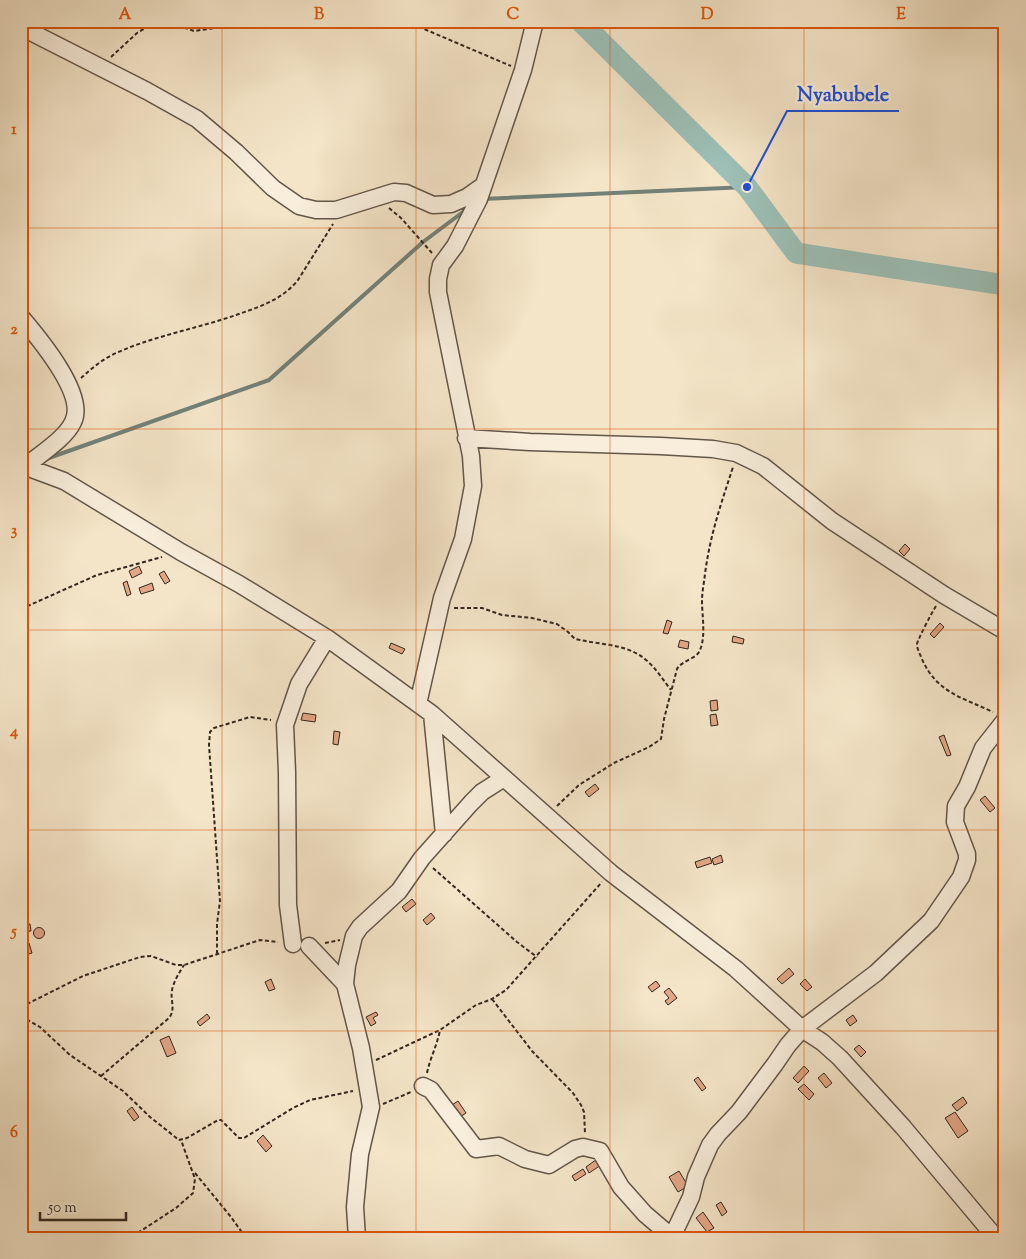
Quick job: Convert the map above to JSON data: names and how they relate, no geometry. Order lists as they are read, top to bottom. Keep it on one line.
{"places":["Nyabubele"],"scale_bar":"50 m","grid":{"columns":["A","B","C","D","E"],"rows":["1","2","3","4","5","6"]}}
